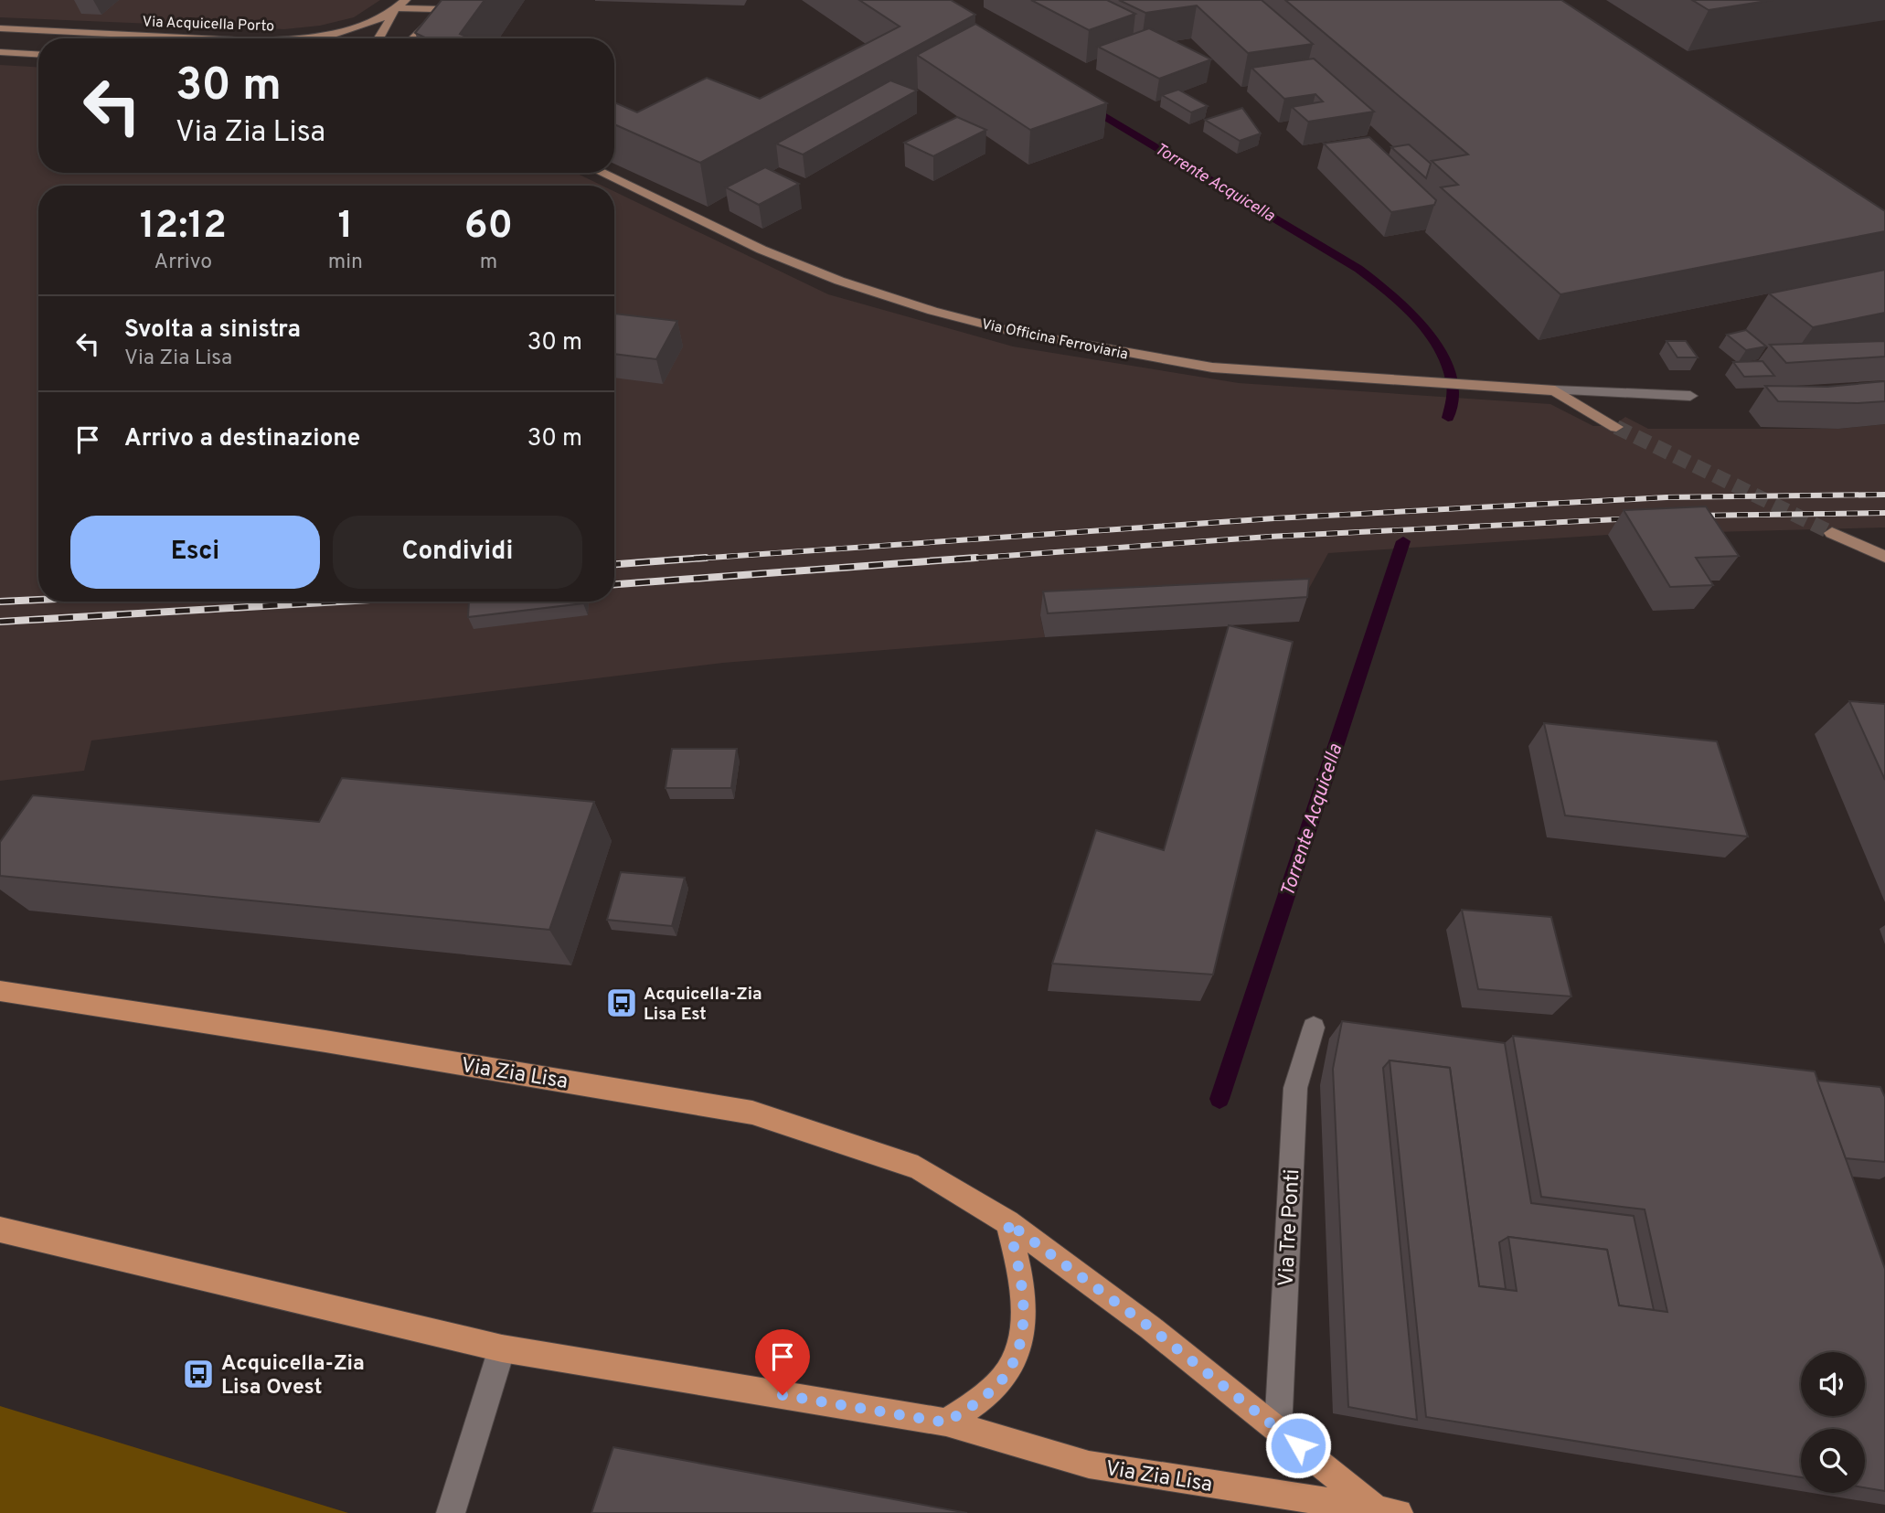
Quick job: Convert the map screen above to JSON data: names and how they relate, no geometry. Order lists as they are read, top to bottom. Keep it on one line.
{"streets":{"main road":["Via Acquicella Porto","Via Officina Ferroviaria","Via Zia Lisa"],"street":["Via Tre Ponti"]},"crossings":[["Via Zia Lisa","Via Tre Ponti"]],"water":["Torrente Acquicella"],"places":{"bus stop":["Acquicella-Zia Lisa Est","Acquicella-Zia Lisa Ovest"]},"page":{"turn":["30 m","Via Zia Lisa"],"eta":["12:12","Arrivo","1","min","60","m"],"list":[{"name":"Svolta a sinistra","note":"Via Zia Lisa","value":"30 m"},{"name":"Arrivo a destinazione","value":"30 m"}],"buttons":["Esci","Condividi"]}}
